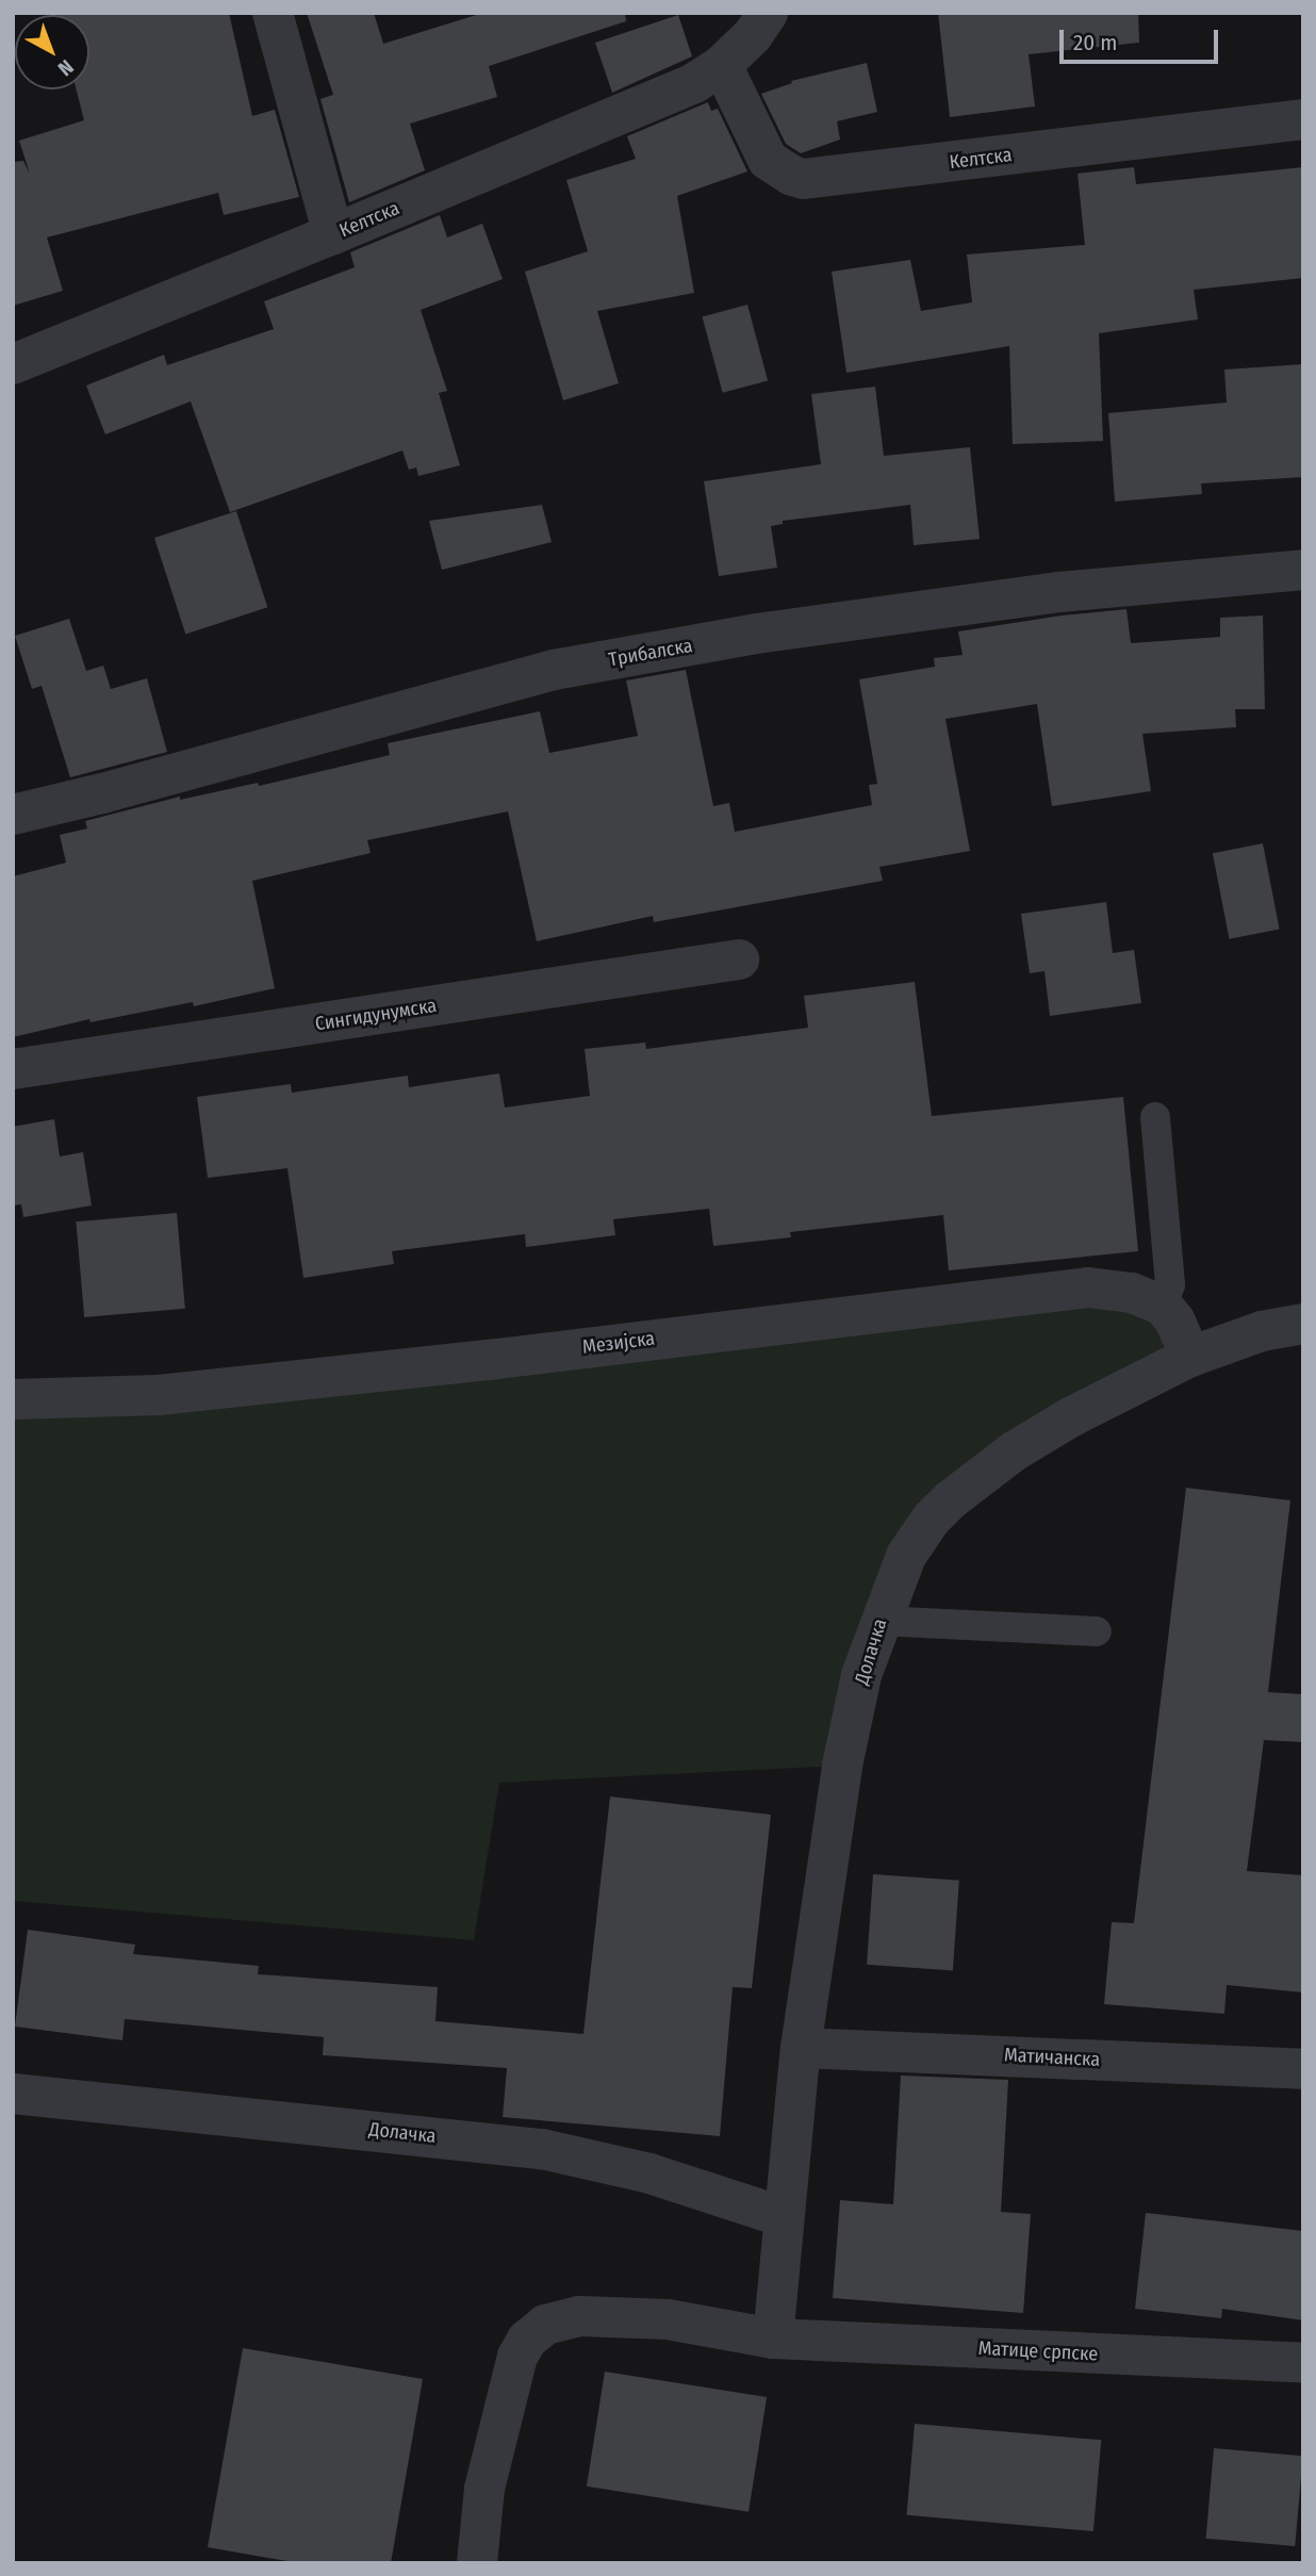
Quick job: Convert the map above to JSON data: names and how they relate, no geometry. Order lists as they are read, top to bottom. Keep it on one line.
{"streets":{"street":["Келтска","Трибалска","Сингидунумска","Мезијска","Долачка","Матичанска","Матице српске"]},"crossings":[["Долачка","Матичанска"],["Долачка","Матице српске"]],"scale_bar":"20 m","north":"bottom right"}
